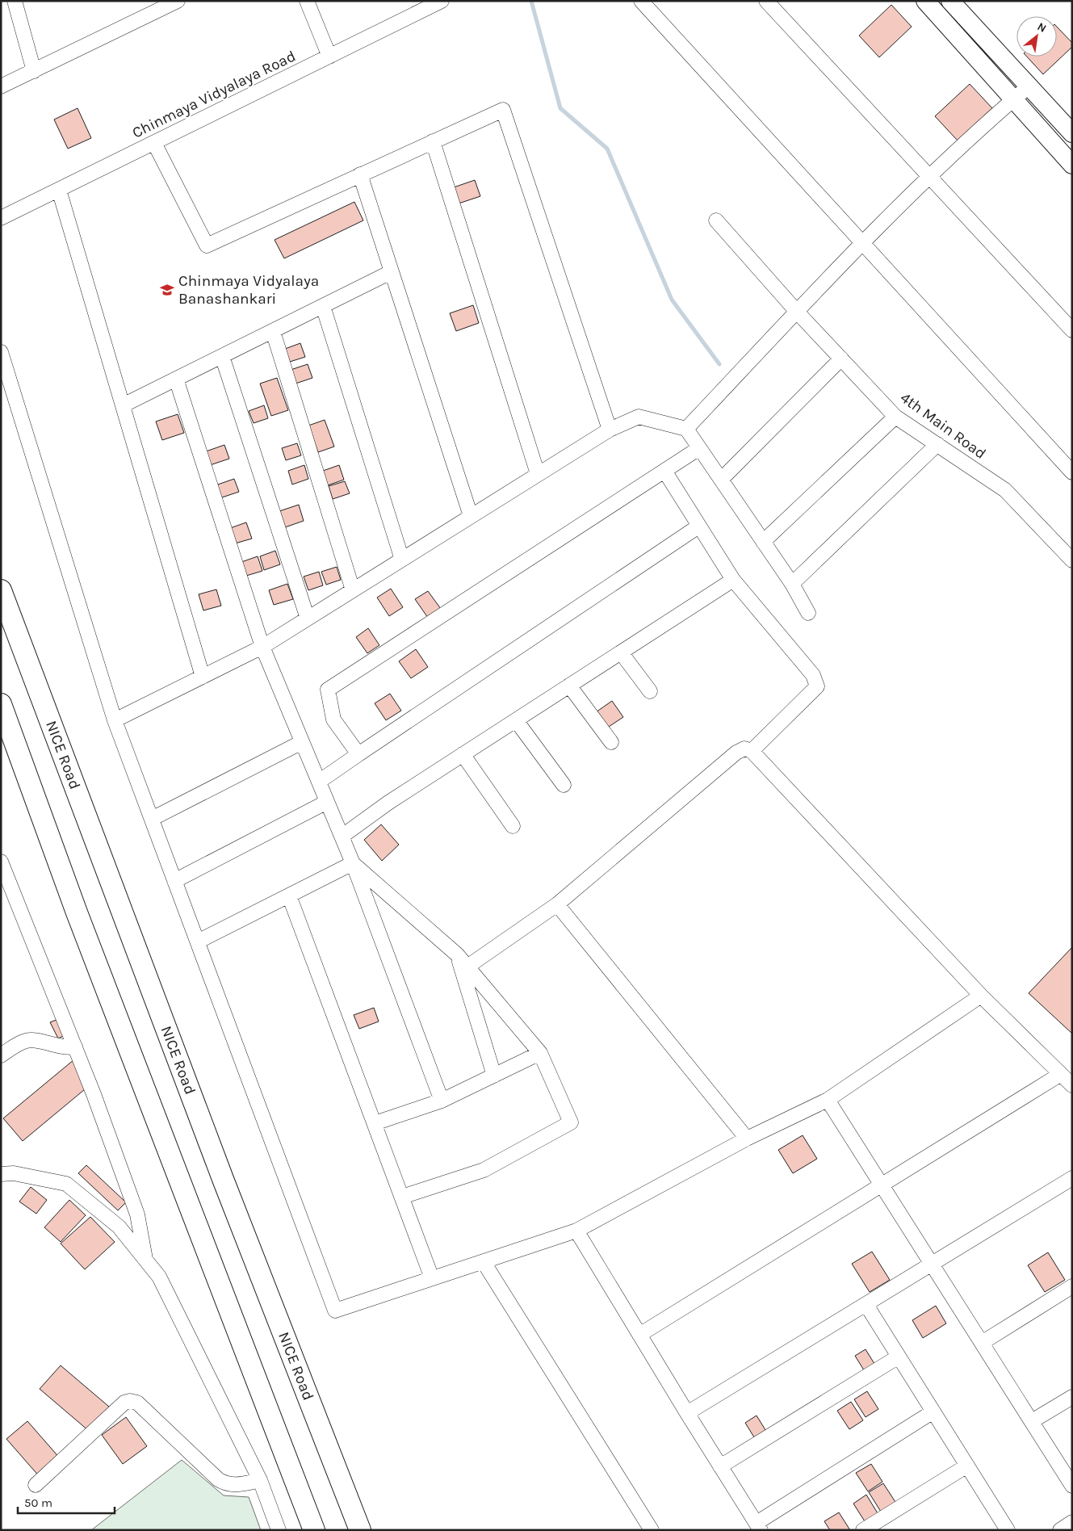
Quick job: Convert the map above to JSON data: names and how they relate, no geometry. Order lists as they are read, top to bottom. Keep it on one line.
{"streets":{"highway":["NICE Road"],"street":["Chinmaya Vidyalaya Road","4th Main Road"]},"places":{"school or university":["Chinmaya Vidyalaya Banashankari"]},"scale_bar":"50 m","north":"top right"}
